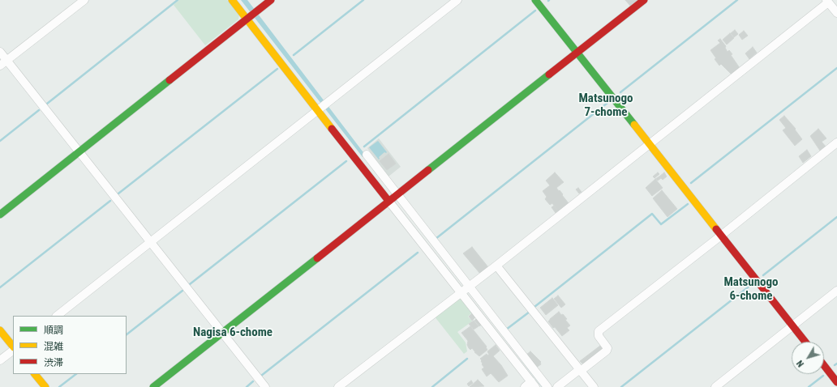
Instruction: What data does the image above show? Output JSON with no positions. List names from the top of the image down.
{
  "districts": ["Matsunogo 7-chome", "Matsunogo 6-chome", "Nagisa 6-chome"],
  "legend": ["順調", "混雑", "渋滞"],
  "north": "bottom left"
}
